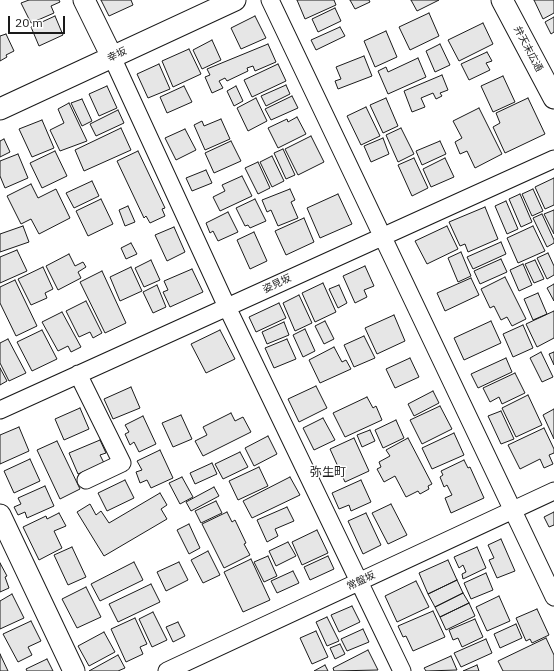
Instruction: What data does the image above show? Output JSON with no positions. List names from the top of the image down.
{
  "streets": {
    "street": [
      "弁天末広通",
      "幸坂",
      "姿見坂",
      "常盤坂"
    ]
  },
  "districts": ["弥生町"],
  "scale_bar": "20 m"
}
